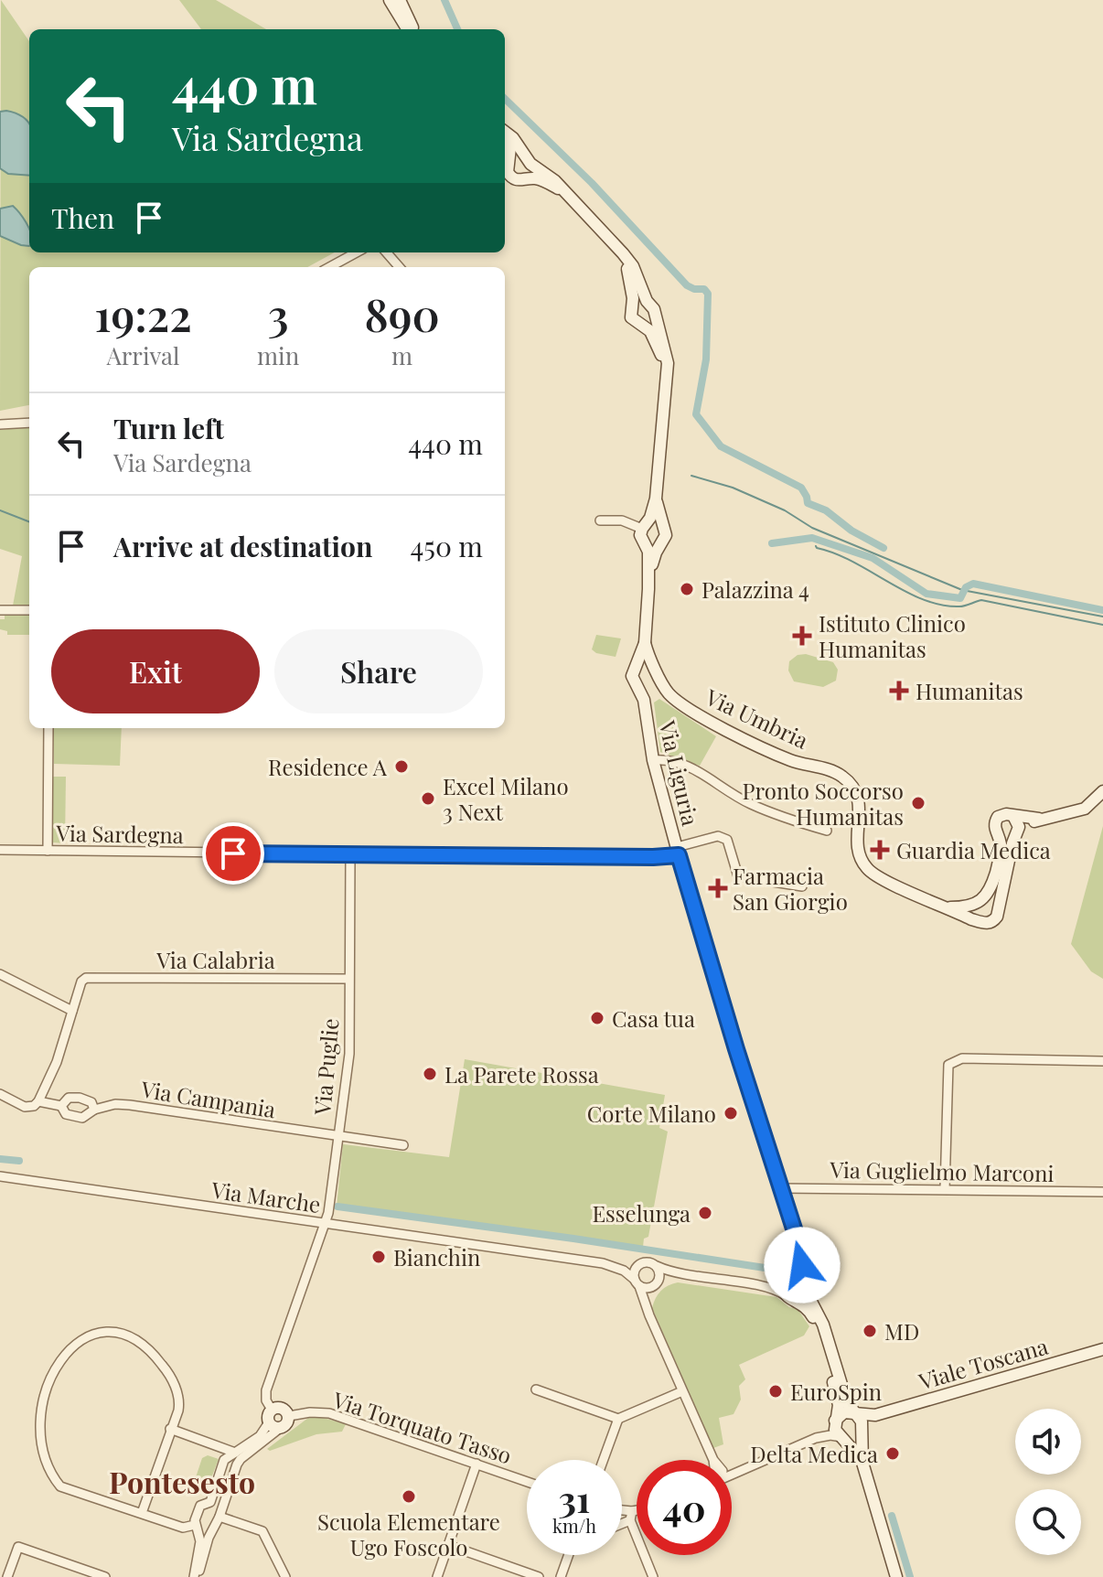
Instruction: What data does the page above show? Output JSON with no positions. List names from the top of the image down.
{
  "streets": {
    "street": [
      "Via Umbria",
      "Via Liguria",
      "Via Sardegna",
      "Via Calabria",
      "Via Puglie",
      "Via Campania",
      "Via Guglielmo Marconi",
      "Via Marche",
      "Viale Toscana",
      "Via Torquato Tasso"
    ]
  },
  "crossings": [
    ["Via Umbria", "Via Liguria"],
    ["Via Liguria", "Via Sardegna"],
    ["Via Liguria", "Via Guglielmo Marconi"],
    ["Via Sardegna", "Via Puglie"],
    ["Via Calabria", "Via Puglie"],
    ["Via Puglie", "Via Campania"],
    ["Via Puglie", "Via Marche"]
  ],
  "districts": ["Pontesesto"],
  "places": {
    "other": [
      "Palazzina 4",
      "Residence A",
      "Excel Milano 3 Next",
      "Pronto Soccorso Humanitas",
      "Casa tua",
      "La Parete Rossa",
      "Corte Milano",
      "Esselunga",
      "Bianchin",
      "MD",
      "EuroSpin",
      "Delta Medica",
      "Scuola Elementare Ugo Foscolo"
    ],
    "health": [
      "Istituto Clinico Humanitas",
      "Humanitas",
      "Guardia Medica",
      "Farmacia San Giorgio"
    ]
  },
  "page": {
    "turn": ["440 m", "Via Sardegna"],
    "then": "Then",
    "eta": [
      "19:22",
      "Arrival",
      "3",
      "min",
      "890",
      "m"
    ],
    "list": [
      {
        "name": "Turn left",
        "note": "Via Sardegna",
        "value": "440 m"
      },
      {
        "name": "Arrive at destination",
        "value": "450 m"
      }
    ],
    "buttons": ["Exit", "Share"],
    "speed": "31 km/h",
    "limit": "40"
  }
}
